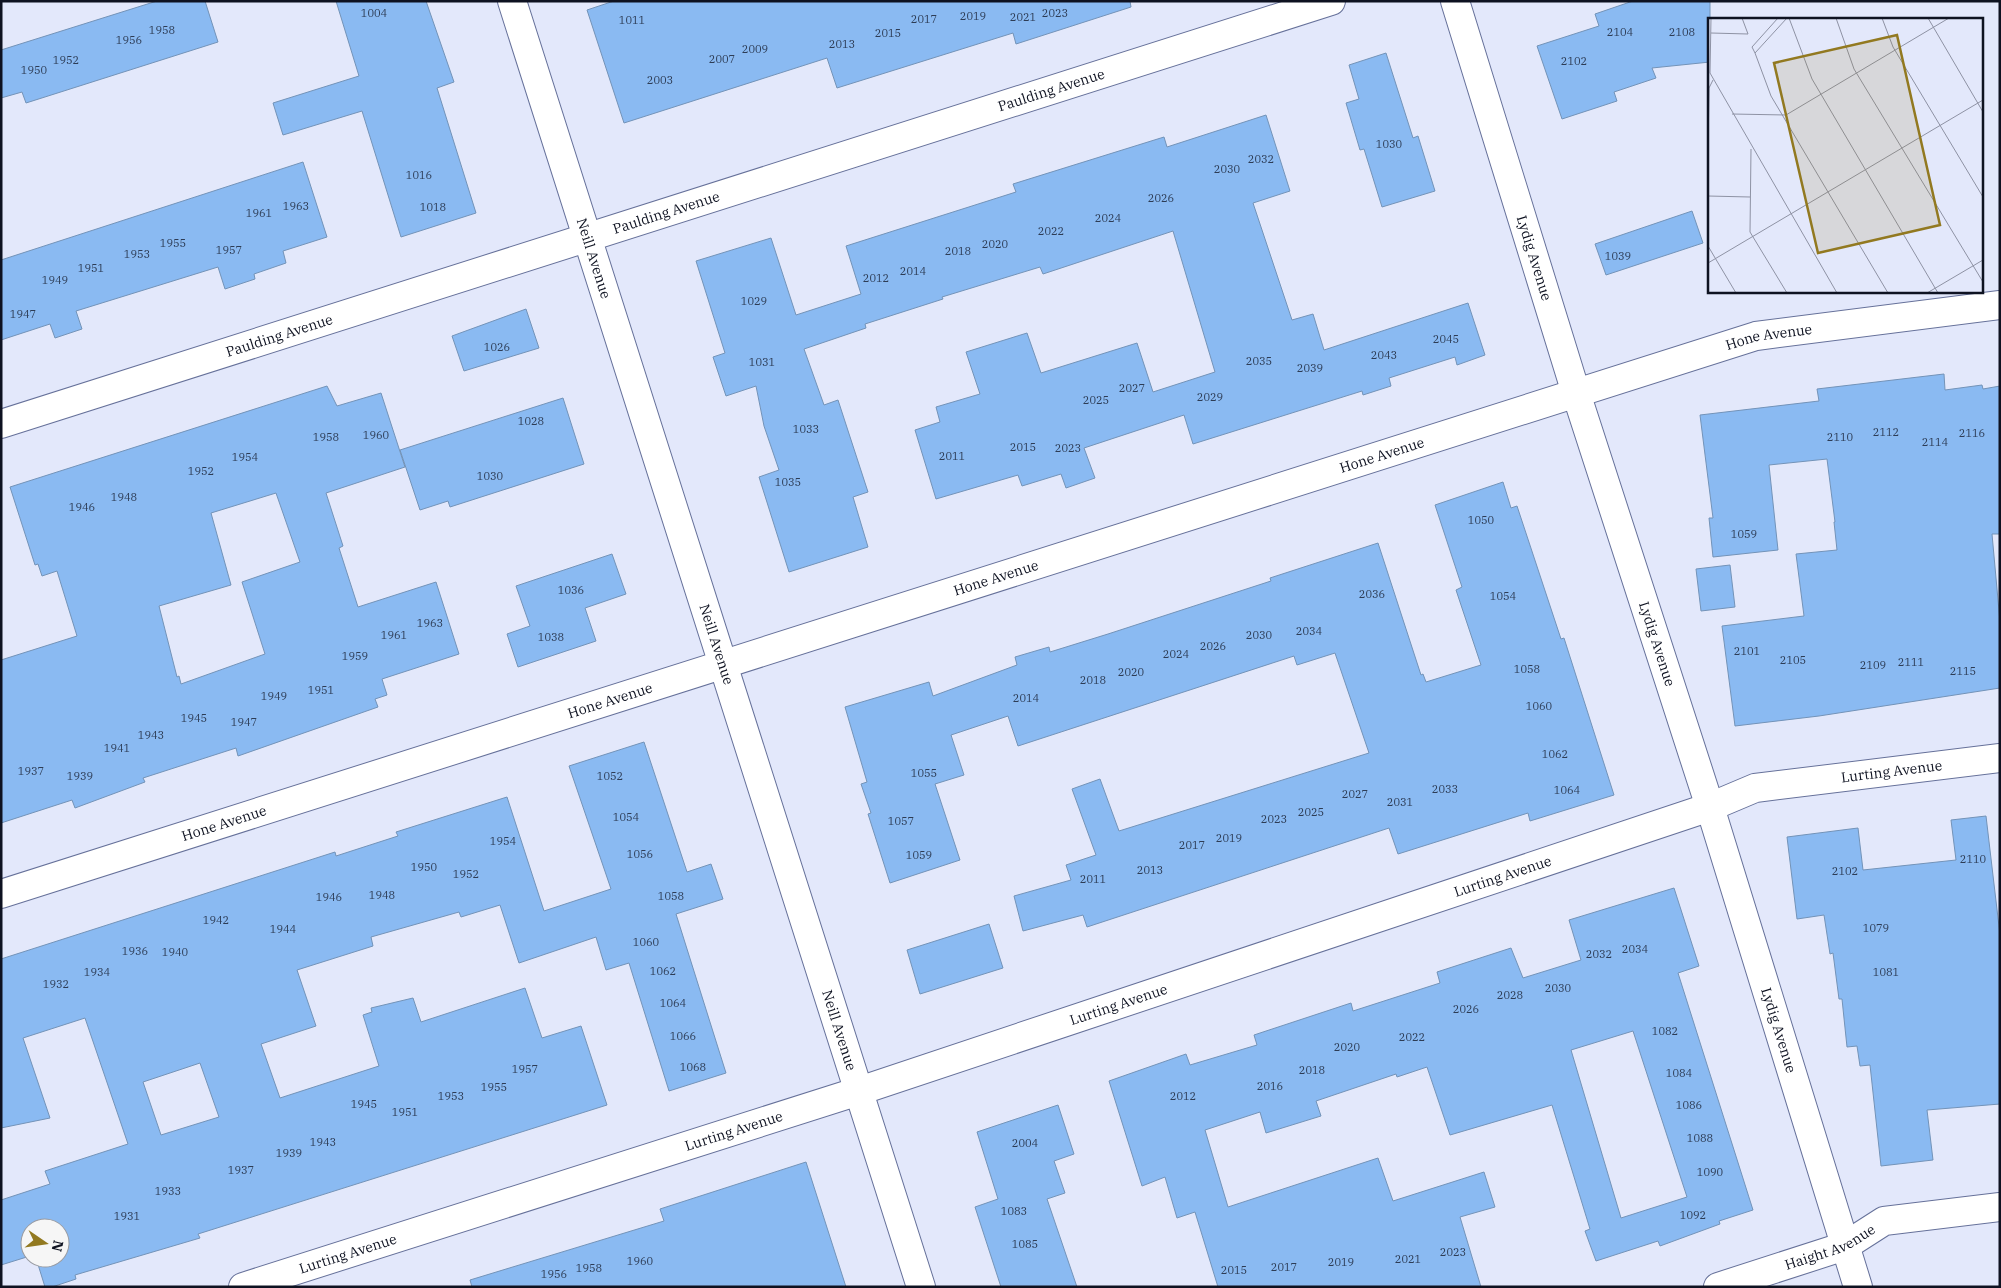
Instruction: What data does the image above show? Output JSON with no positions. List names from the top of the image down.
{
  "streets": {
    "street": [
      "Paulding Avenue",
      "Neill Avenue",
      "Lydig Avenue",
      "Hone Avenue",
      "Lurting Avenue",
      "Haight Avenue"
    ]
  },
  "crossings": [
    ["Paulding Avenue", "Neill Avenue"],
    ["Neill Avenue", "Hone Avenue"],
    ["Neill Avenue", "Lurting Avenue"],
    ["Lydig Avenue", "Hone Avenue"],
    ["Lydig Avenue", "Lurting Avenue"],
    ["Lydig Avenue", "Haight Avenue"]
  ],
  "house_numbers": [
    "1004",
    "2023",
    "2019",
    "2021",
    "2017",
    "1011",
    "1958",
    "2104",
    "2108",
    "2015",
    "1956",
    "2013",
    "2009",
    "2007",
    "1952",
    "2102",
    "1950",
    "2003",
    "1030",
    "2032",
    "2030",
    "1016",
    "2026",
    "1963",
    "1018",
    "1961",
    "2024",
    "2022",
    "1955",
    "2020",
    "1957",
    "2018",
    "1953",
    "1039",
    "1951",
    "2014",
    "2012",
    "1949",
    "1029",
    "1947",
    "2045",
    "1026",
    "2043",
    "2035",
    "1031",
    "2039",
    "2027",
    "2029",
    "2025",
    "1028",
    "1033",
    "2112",
    "2116",
    "1960",
    "1958",
    "2110",
    "2114",
    "2015",
    "2023",
    "2011",
    "1954",
    "1952",
    "1030",
    "1035",
    "1948",
    "1946",
    "1050",
    "1059",
    "1036",
    "2036",
    "1054",
    "1963",
    "2034",
    "1961",
    "2030",
    "1038",
    "2026",
    "2101",
    "2024",
    "1959",
    "2105",
    "2111",
    "2109",
    "1058",
    "2115",
    "2020",
    "2018",
    "1951",
    "1949",
    "2014",
    "1060",
    "1945",
    "1947",
    "1943",
    "1941",
    "1062",
    "1937",
    "1055",
    "1939",
    "1052",
    "2033",
    "1064",
    "2027",
    "2031",
    "2025",
    "1054",
    "2023",
    "1057",
    "2019",
    "1954",
    "2017",
    "1056",
    "1059",
    "2110",
    "1950",
    "2013",
    "2102",
    "1952",
    "2011",
    "1948",
    "1058",
    "1946",
    "1942",
    "1079",
    "1944",
    "1060",
    "2034",
    "1936",
    "1940",
    "2032",
    "1062",
    "1934",
    "1081",
    "1932",
    "2030",
    "2028",
    "1064",
    "2026",
    "1082",
    "1066",
    "2022",
    "2020",
    "1068",
    "1957",
    "2018",
    "1084",
    "2016",
    "1955",
    "1953",
    "2012",
    "1945",
    "1086",
    "1951",
    "1088",
    "1943",
    "2004",
    "1939",
    "1937",
    "1090",
    "1933",
    "1083",
    "1092",
    "1931",
    "1085",
    "2023",
    "2021",
    "1960",
    "2019",
    "2017",
    "1958",
    "2015",
    "1956"
  ],
  "north": "right"
}
